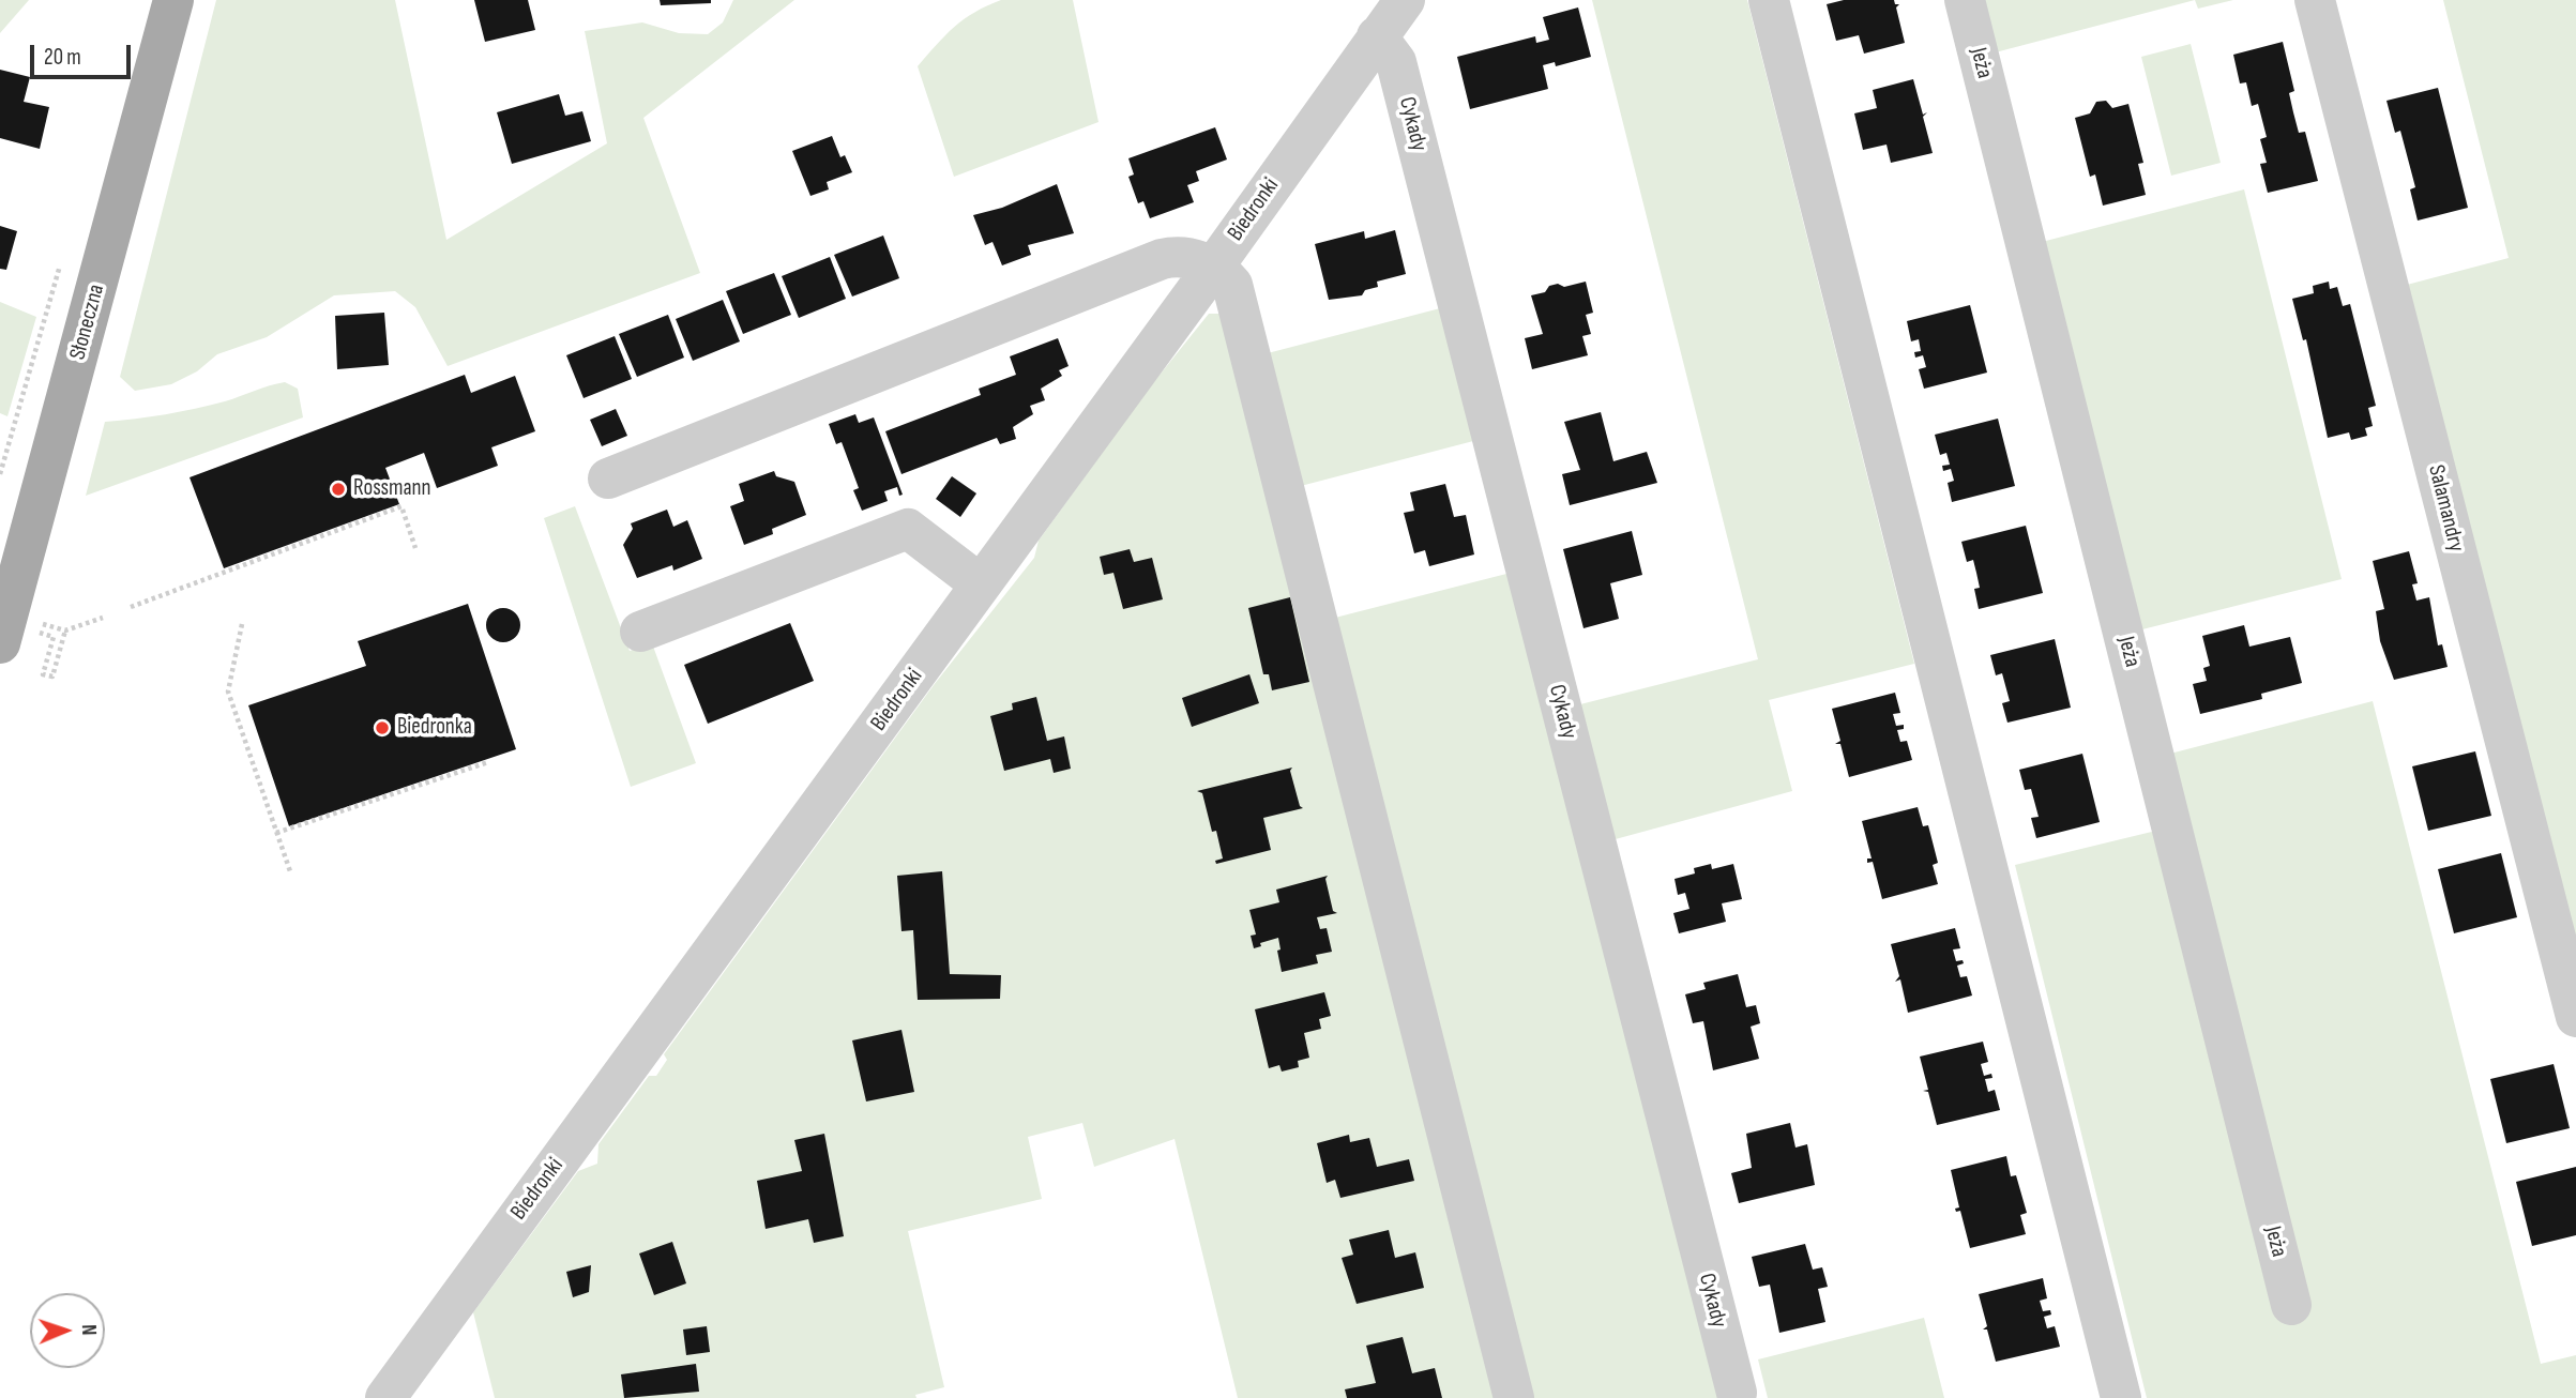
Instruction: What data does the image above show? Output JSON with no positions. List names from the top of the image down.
{
  "streets": {
    "main road": ["Słoneczna"],
    "street": [
      "Jeża",
      "Cykady",
      "Biedronki",
      "Salamandry"
    ]
  },
  "crossings": [
    ["Cykady", "Biedronki"]
  ],
  "places": ["Rossmann", "Biedronka"],
  "scale_bar": "20 m",
  "north": "right"
}
